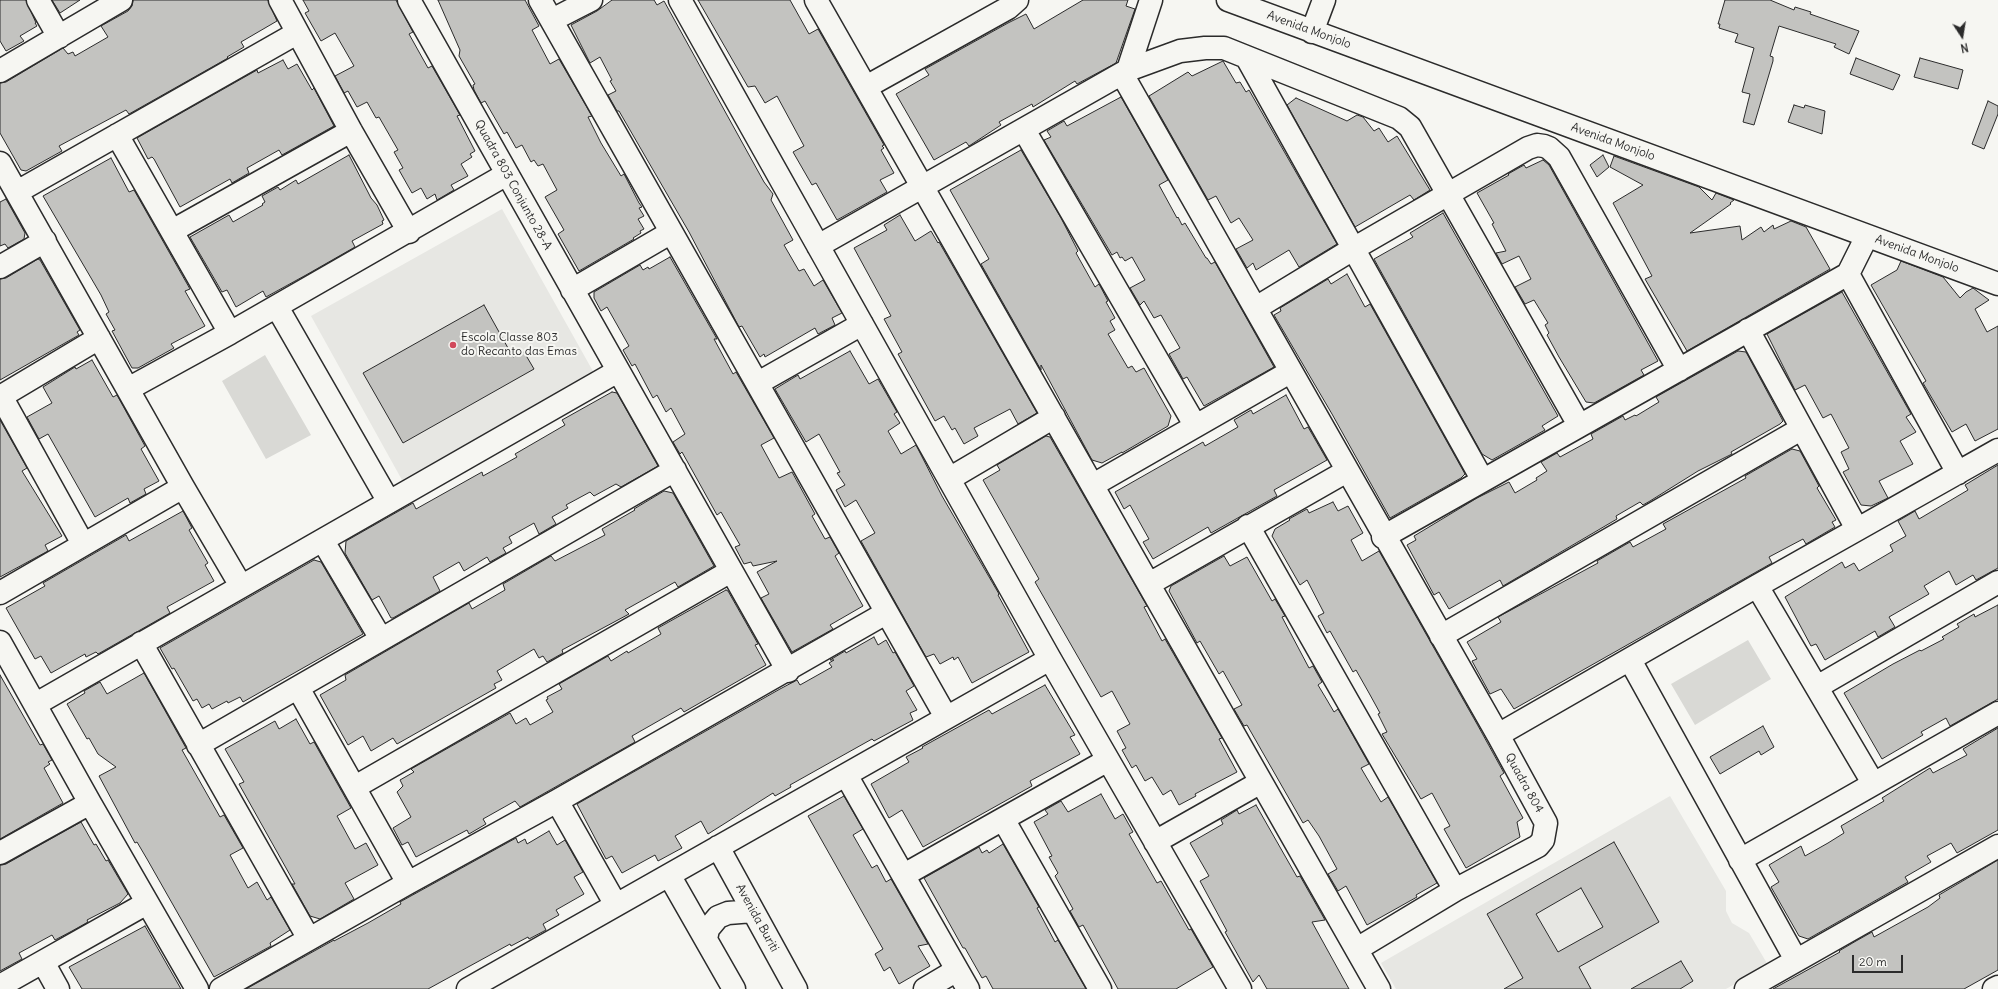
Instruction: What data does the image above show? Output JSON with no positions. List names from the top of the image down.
{
  "streets": {
    "street": [
      "Avenida Monjolo",
      "Quadra 803 Conjunto 28-A",
      "Quadra 804",
      "Avenida Buriti"
    ]
  },
  "places": ["Escola Classe 803 do Recanto das Emas"],
  "scale_bar": "20 m",
  "north": "bottom"
}
